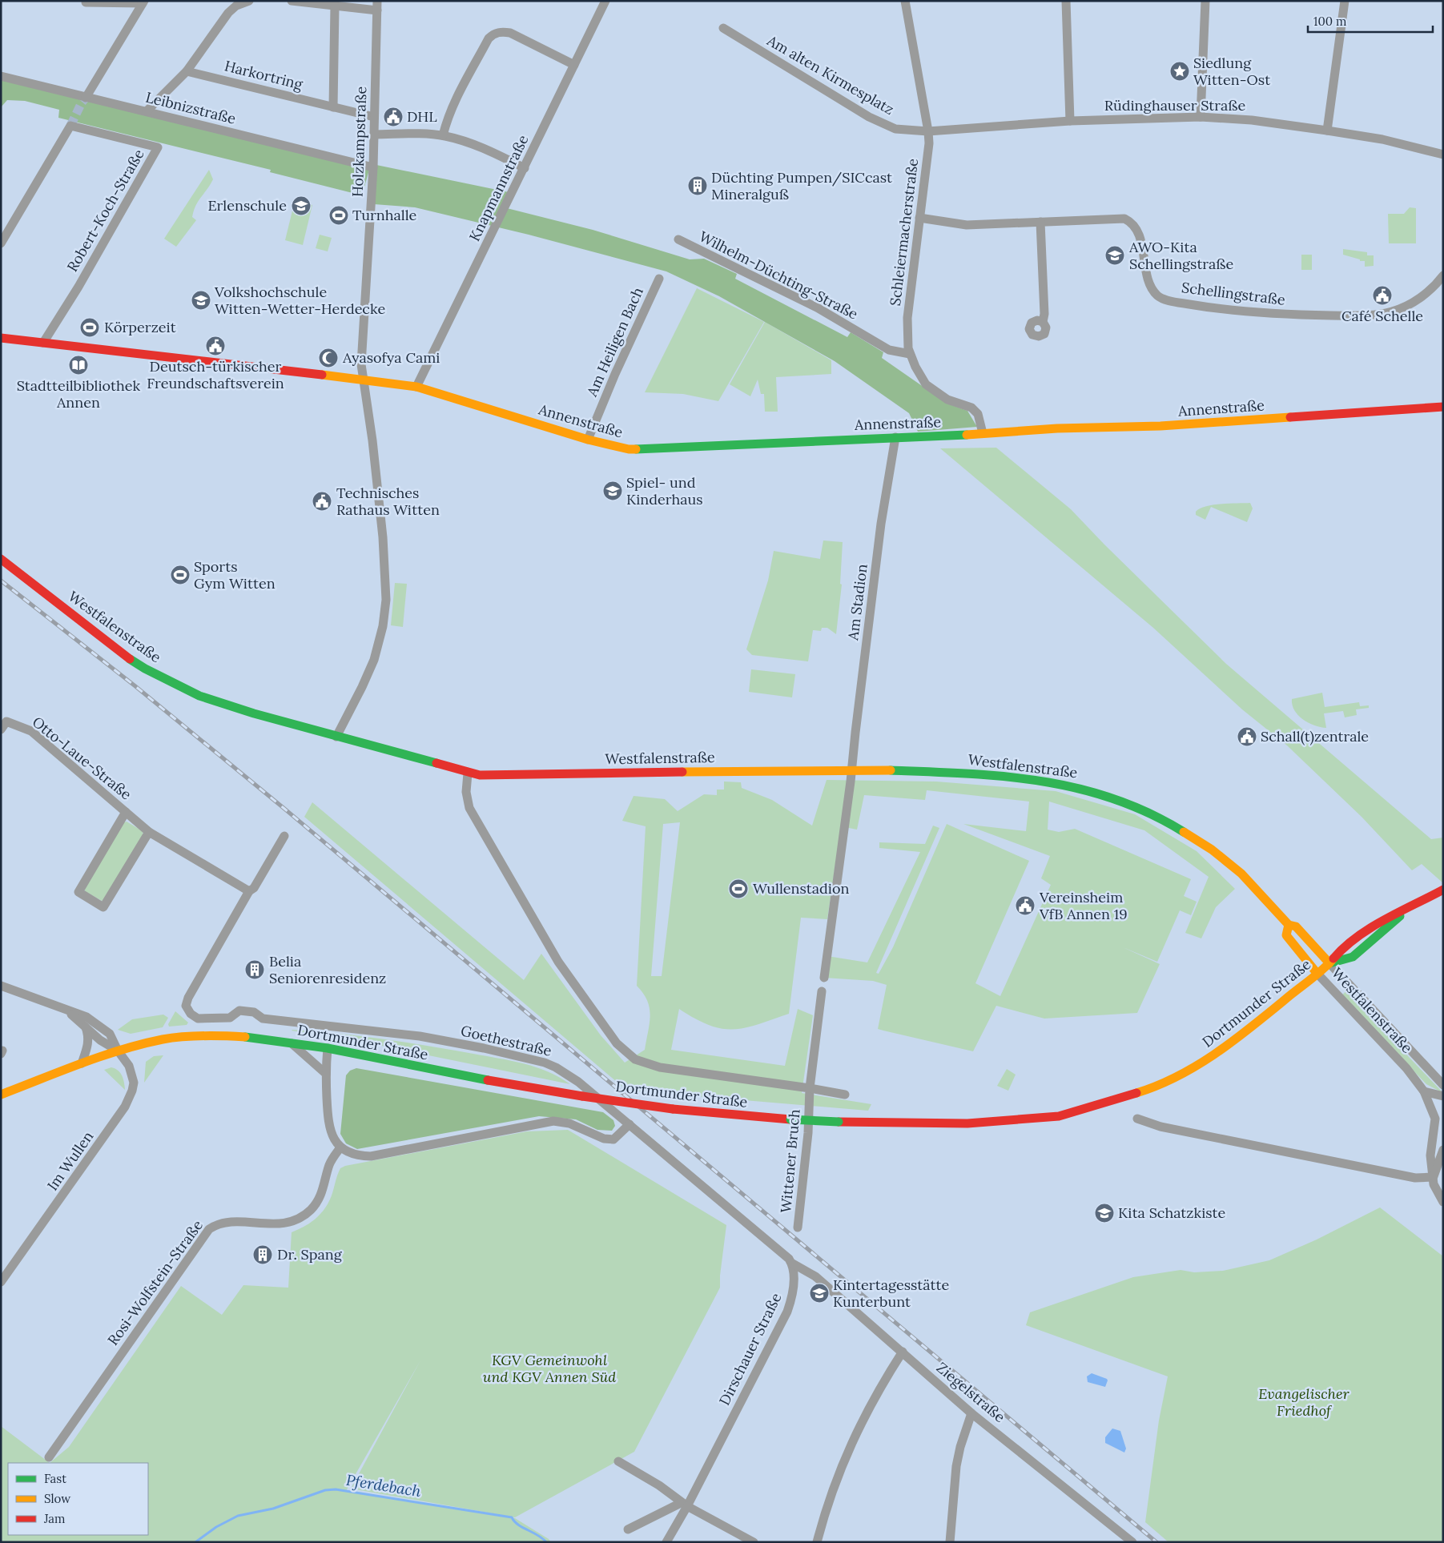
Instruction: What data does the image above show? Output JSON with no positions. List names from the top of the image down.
{
  "streets": {
    "street": [
      "Harkortring",
      "Am alten Kirmesplatz",
      "Rüdinghauser Straße",
      "Leibnizstraße",
      "Holzkampstraße",
      "Knapmannstraße",
      "Robert-Koch-Straße",
      "Schleiermacherstraße",
      "Wilhelm-Düchting-Straße",
      "Schellingstraße",
      "Am Heiligen Bach",
      "Annenstraße",
      "Am Stadion",
      "Westfalenstraße",
      "Otto-Laue-Straße",
      "Dortmunder Straße",
      "Goethestraße",
      "Im Wullen",
      "Wittener Bruch",
      "Rosi-Wolfstein-Straße",
      "Dirschauer Straße",
      "Ziegelstraße"
    ]
  },
  "crossings": [
    ["Harkortring", "Holzkampstraße"],
    ["Am alten Kirmesplatz", "Rüdinghauser Straße"],
    ["Am alten Kirmesplatz", "Schleiermacherstraße"],
    ["Rüdinghauser Straße", "Schleiermacherstraße"],
    ["Leibnizstraße", "Holzkampstraße"],
    ["Holzkampstraße", "Annenstraße"],
    ["Holzkampstraße", "Westfalenstraße"],
    ["Knapmannstraße", "Annenstraße"],
    ["Robert-Koch-Straße", "Annenstraße"],
    ["Schleiermacherstraße", "Wilhelm-Düchting-Straße"],
    ["Schleiermacherstraße", "Schellingstraße"],
    ["Schleiermacherstraße", "Annenstraße"],
    ["Am Heiligen Bach", "Annenstraße"],
    ["Annenstraße", "Am Stadion"],
    ["Am Stadion", "Westfalenstraße"],
    ["Westfalenstraße", "Dortmunder Straße"],
    ["Otto-Laue-Straße", "Goethestraße"],
    ["Dortmunder Straße", "Im Wullen"],
    ["Dirschauer Straße", "Ziegelstraße"]
  ],
  "water": ["Pferdebach"],
  "parks": ["KGV Gemeinwohl und KGV Annen Süd", "Evangelischer Friedhof"],
  "places": {
    "place": ["Siedlung Witten-Ost"],
    "public building": [
      "DHL",
      "Café Schelle",
      "Deutsch-türkischer Freundschaftsverein",
      "Technisches Rathaus Witten",
      "Schall(t)zentrale",
      "Vereinsheim VfB Annen 19"
    ],
    "building": ["Düchting Pumpen/SICcast Mineralguß", "Belia Seniorenresidenz", "Dr. Spang"],
    "school or university": [
      "Erlenschule",
      "AWO-Kita Schellingstraße",
      "Volkshochschule Witten-Wetter-Herdecke",
      "Spiel- und Kinderhaus",
      "Kita Schatzkiste",
      "Kintertagesstätte Kunterbunt"
    ],
    "sports": [
      "Turnhalle",
      "Körperzeit",
      "Sports Gym Witten",
      "Wullenstadion"
    ],
    "mosque": ["Ayasofya Cami"],
    "library": ["Stadtteilbibliothek Annen"]
  },
  "legend": ["Fast", "Slow", "Jam"],
  "scale_bar": "100 m"
}
